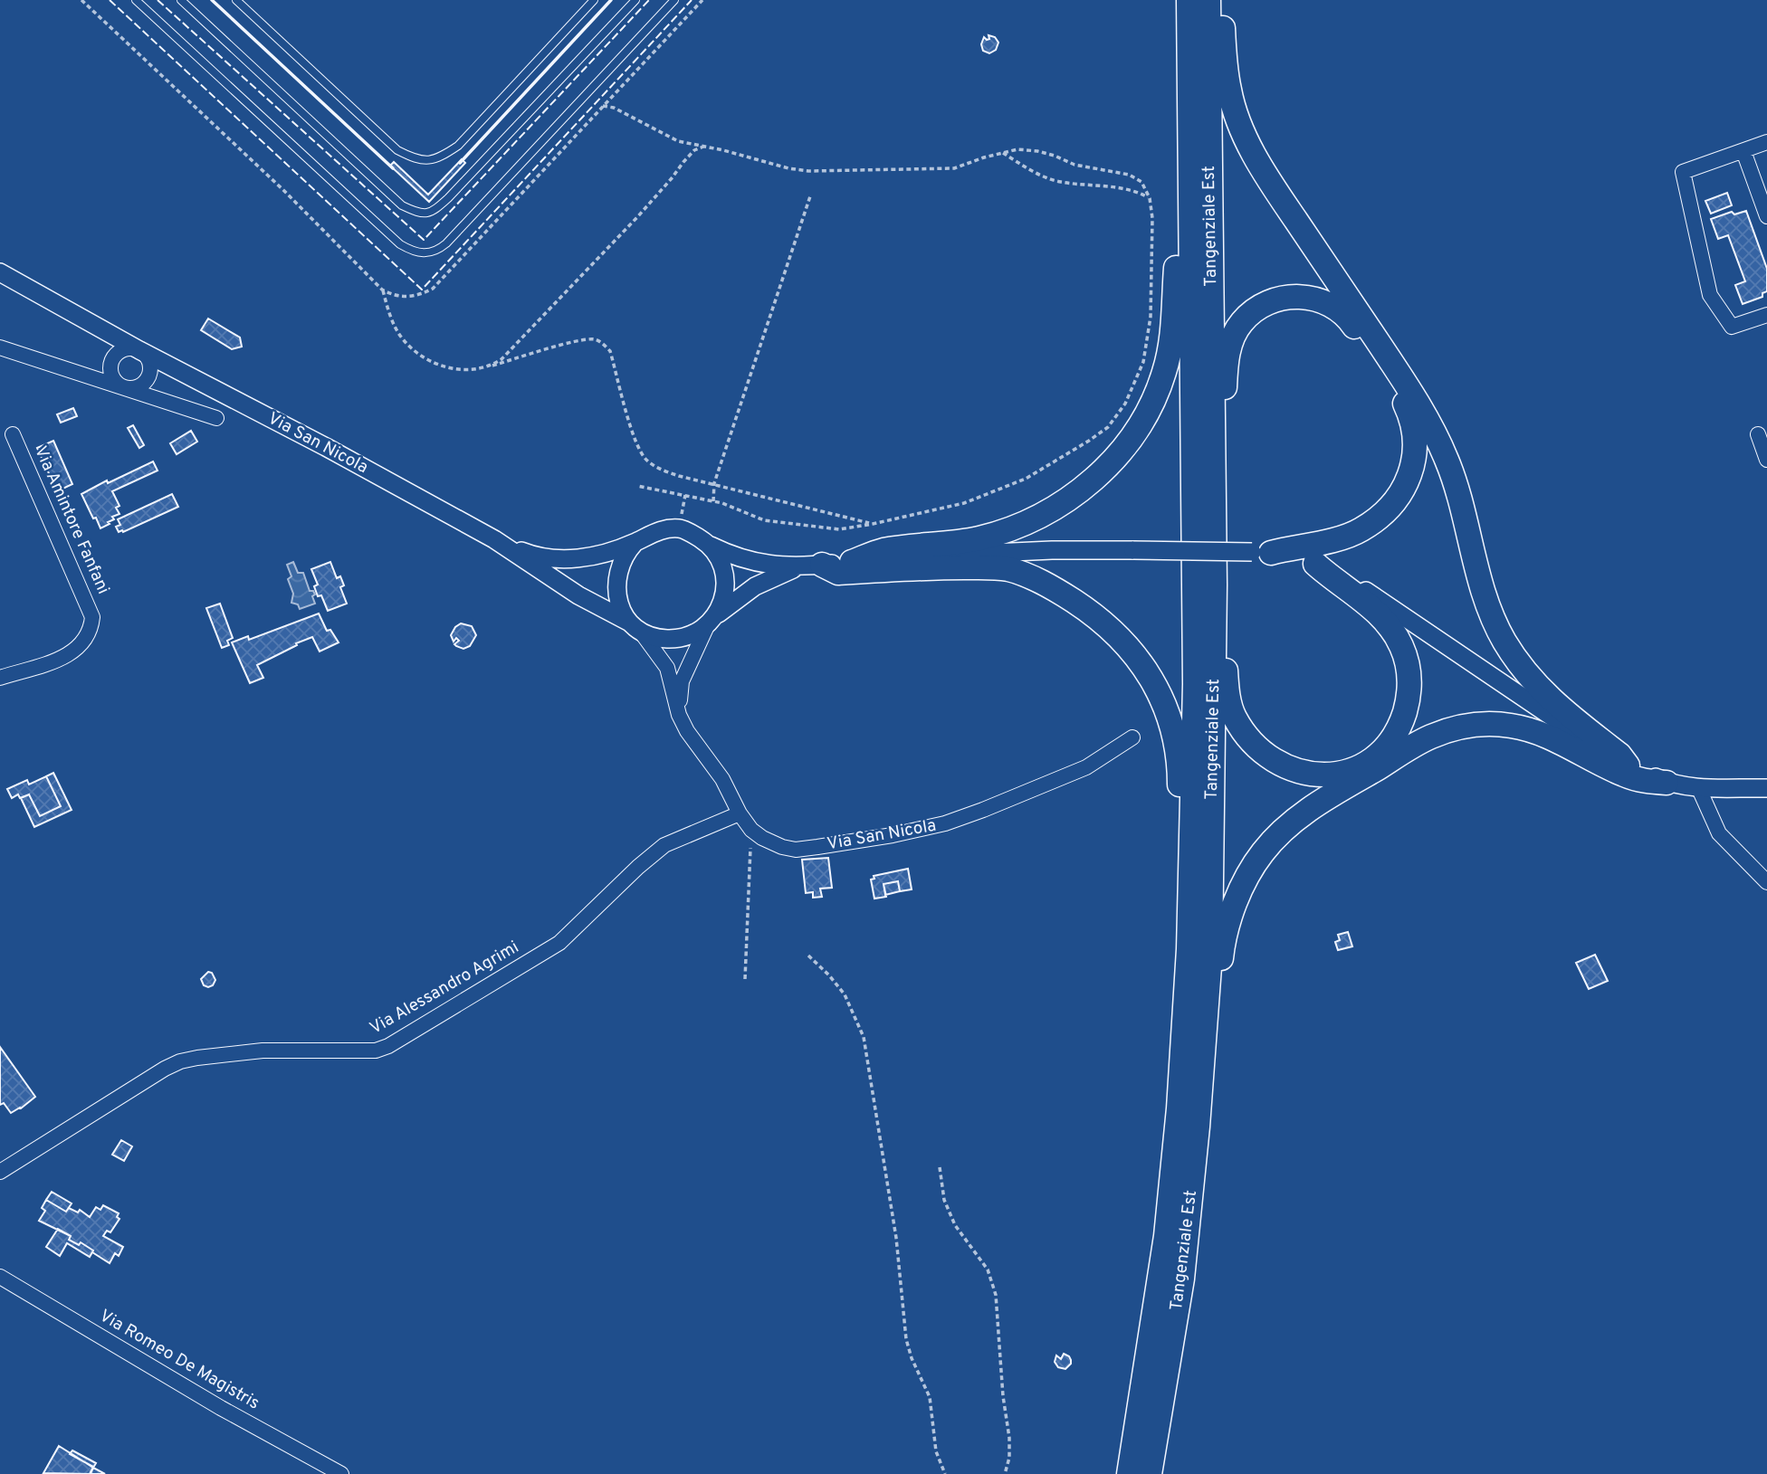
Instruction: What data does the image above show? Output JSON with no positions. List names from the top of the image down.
{
  "streets": {
    "highway": ["Tangenziale Est"],
    "street": [
      "Via San Nicola",
      "Via Amintore Fanfani",
      "Via Alessandro Agrimi",
      "Via Romeo De Magistris"
    ]
  },
  "crossings": [
    ["Via San Nicola", "Via Alessandro Agrimi"]
  ]
}
